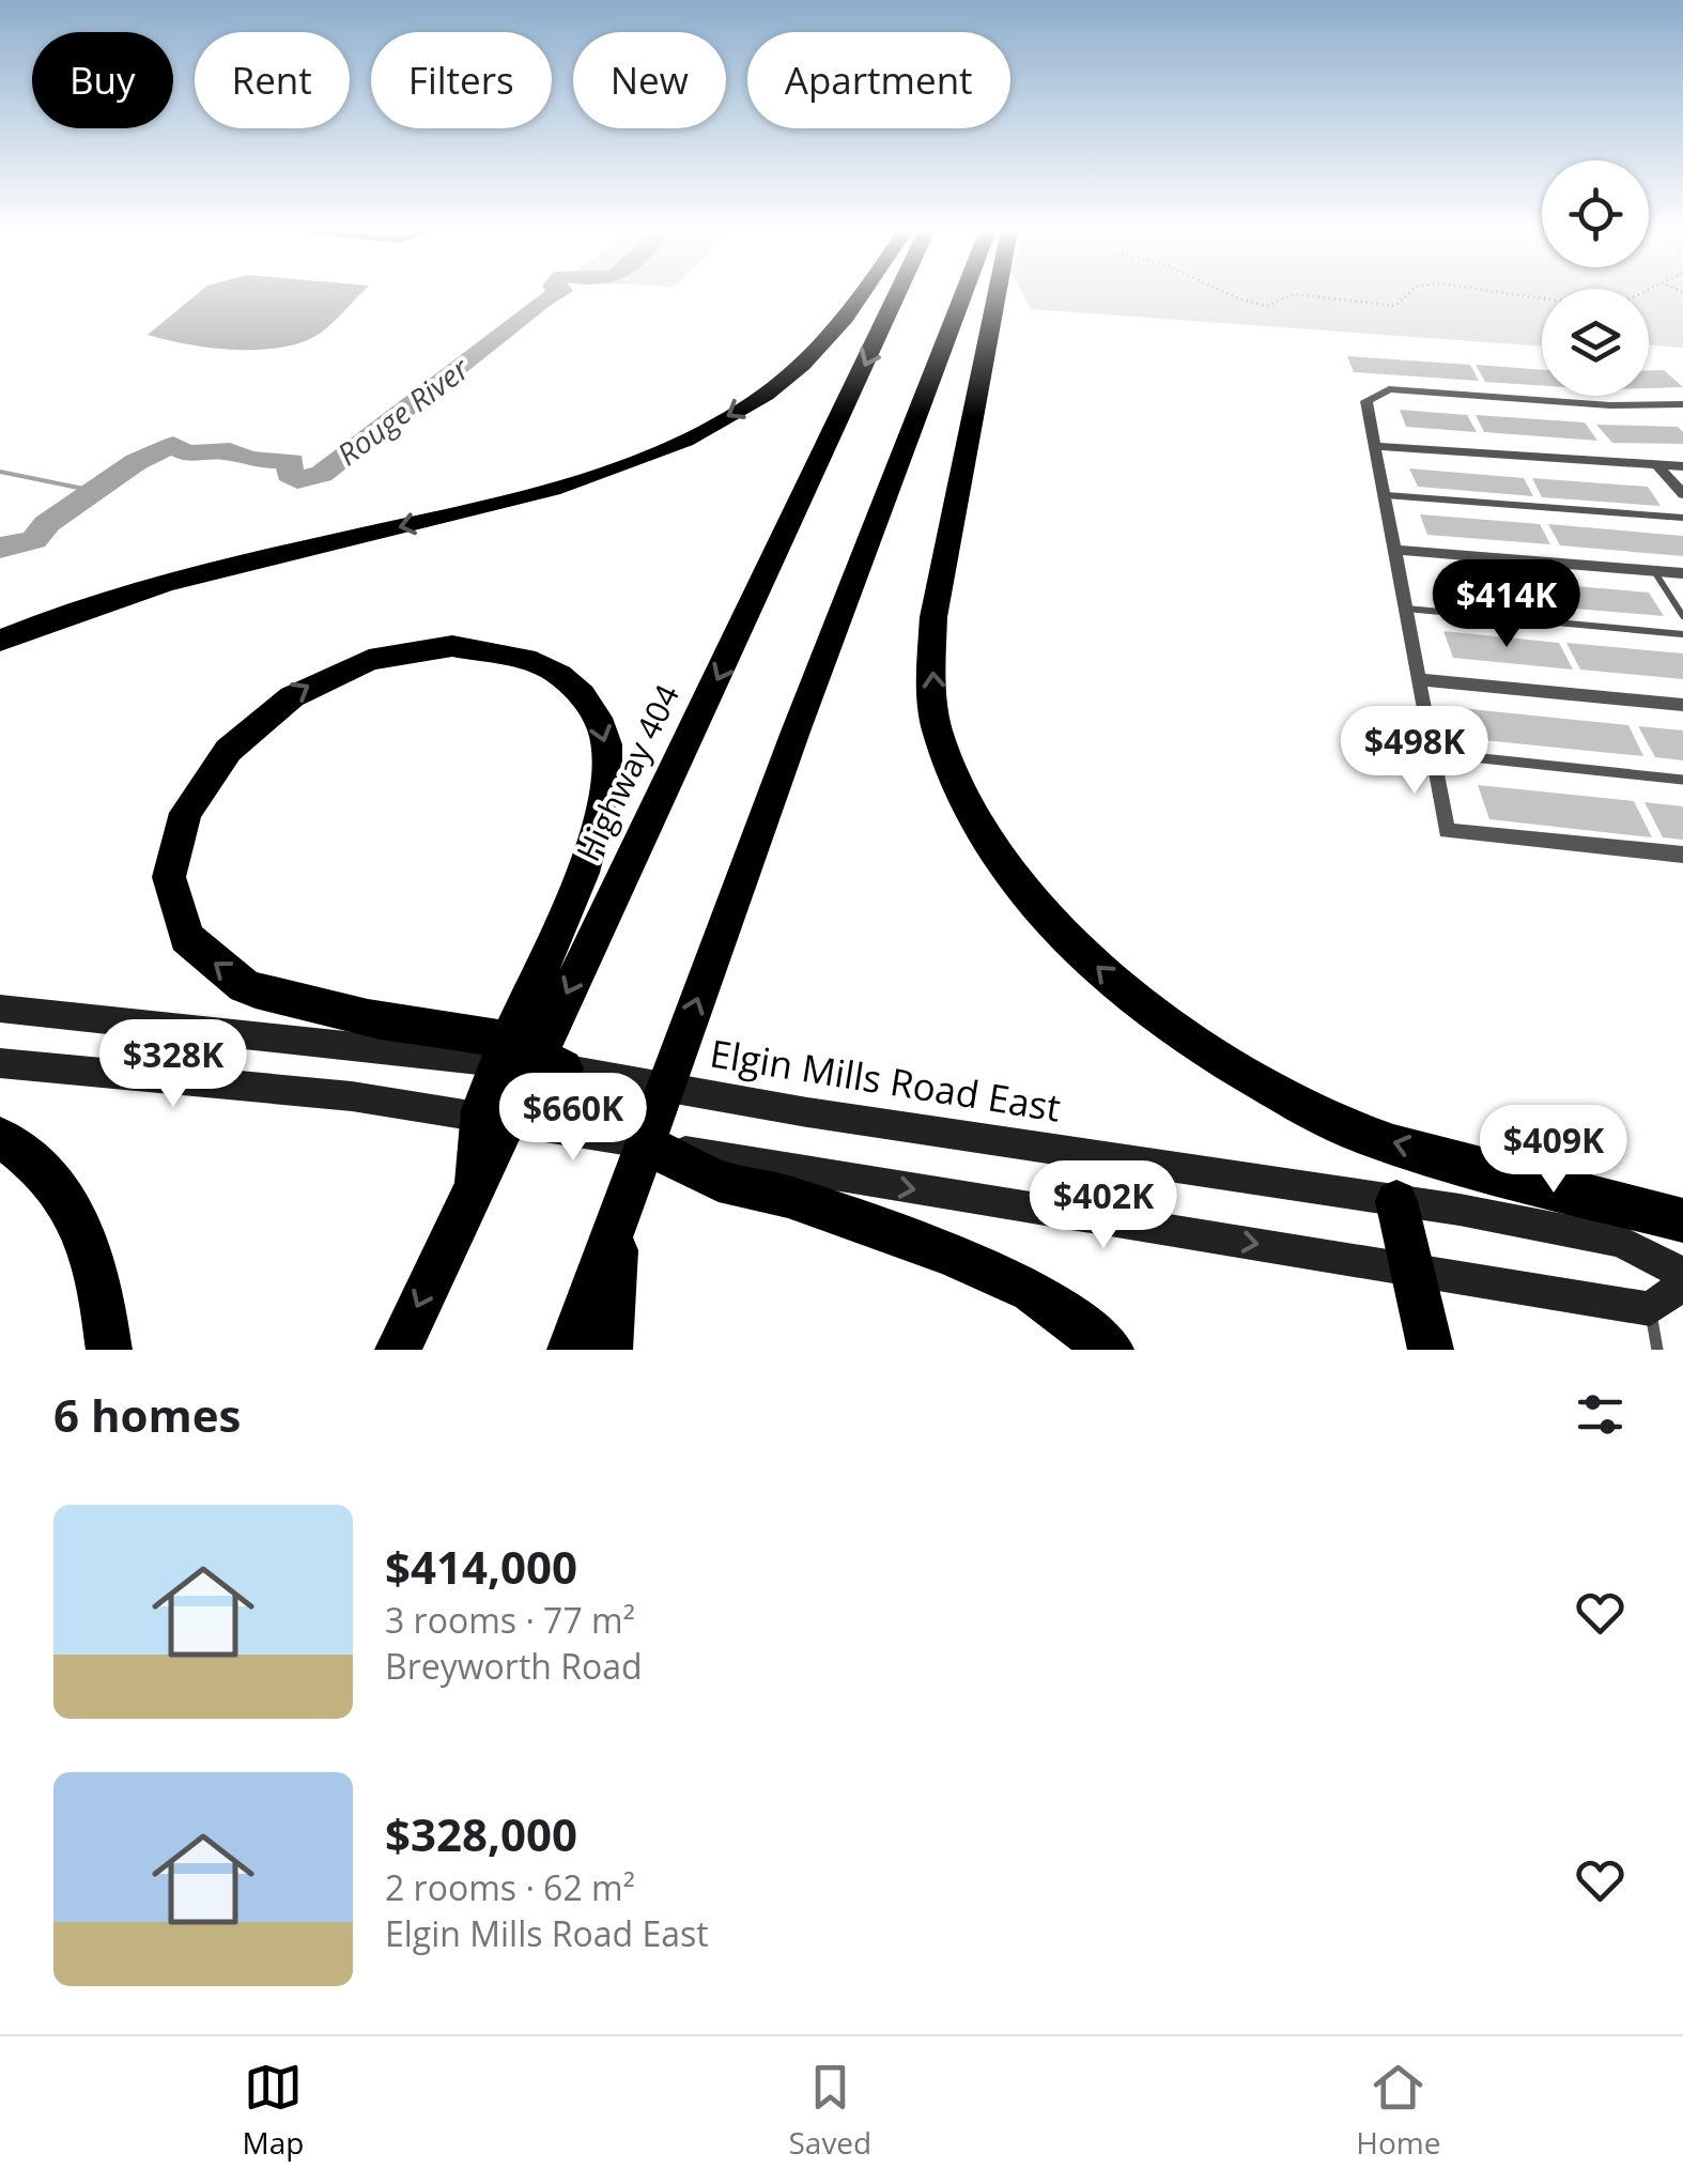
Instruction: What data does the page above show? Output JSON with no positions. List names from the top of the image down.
{
  "streets": {
    "highway": ["Highway 404"],
    "main road": ["Elgin Mills Road East"]
  },
  "water": ["Rouge River"],
  "page": {
    "chip": [
      "Buy",
      "Rent",
      "Filters",
      "New",
      "Apartment"
    ],
    "price": [
      "$414K",
      "$498K",
      "$328K",
      "$660K",
      "$409K",
      "$402K"
    ],
    "heading": "6 homes",
    "list": [
      {
        "name": "$414,000",
        "note": "3 rooms · 77 m² · Breyworth Road"
      },
      {
        "name": "$328,000",
        "note": "2 rooms · 62 m² · Elgin Mills Road East"
      }
    ],
    "tabs": ["Map", "Saved", "Home"]
  }
}
